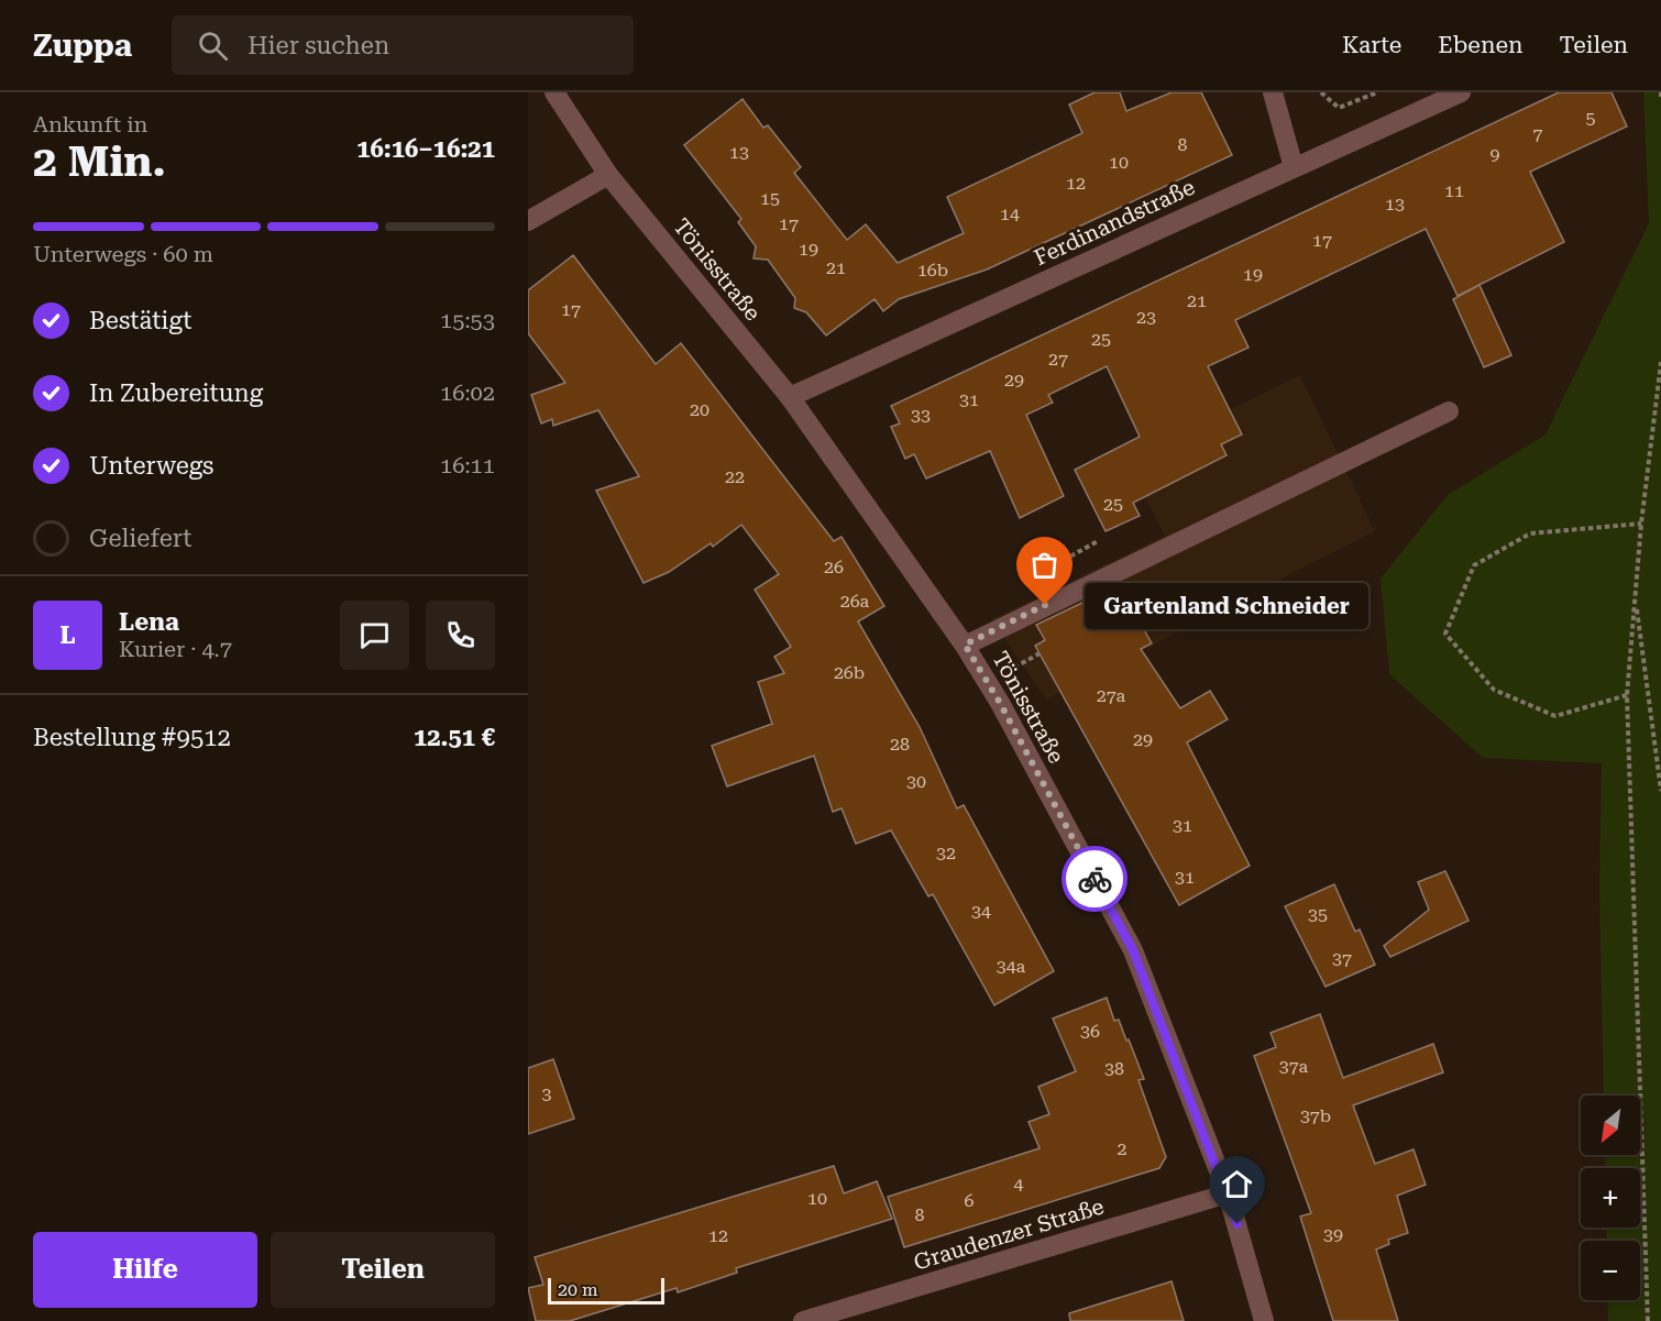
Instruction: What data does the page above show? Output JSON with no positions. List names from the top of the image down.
{
  "streets": {
    "street": ["Ferdinandstraße", "Tönisstraße", "Graudenzer Straße"]
  },
  "crossings": [
    ["Ferdinandstraße", "Tönisstraße"],
    ["Tönisstraße", "Graudenzer Straße"]
  ],
  "places": ["Gartenland Schneider"],
  "house_numbers": [
    "5",
    "7",
    "8",
    "13",
    "9",
    "10",
    "12",
    "11",
    "15",
    "13",
    "14",
    "17",
    "17",
    "19",
    "21",
    "16b",
    "19",
    "21",
    "17",
    "23",
    "25",
    "27",
    "29",
    "31",
    "20",
    "33",
    "22",
    "25",
    "26",
    "26a",
    "26b",
    "27a",
    "29",
    "28",
    "30",
    "31",
    "32",
    "31",
    "34",
    "35",
    "37",
    "34a",
    "36",
    "37a",
    "38",
    "3",
    "37b",
    "2",
    "4",
    "10",
    "6",
    "8",
    "39",
    "12"
  ],
  "scale_bar": "20 m",
  "north": "bottom left",
  "page": {
    "header": "Zuppa",
    "search": "Hier suchen",
    "nav": ["Karte", "Ebenen", "Teilen"],
    "heading": ["2 Min.", "Ankunft in", "16:16–16:21"],
    "panel": [
      "Lena",
      "Kurier · 4.7",
      "Bestellung #9512",
      "12.51 €"
    ],
    "bar": "Unterwegs · 60 m",
    "list": [
      ["Bestätigt", "15:53"],
      ["In Zubereitung", "16:02"],
      ["Unterwegs", "16:11"],
      "Geliefert"
    ],
    "bubble": "Gartenland Schneider",
    "round": "L",
    "map_buttons": ["+", "−"],
    "buttons": ["Hilfe", "Teilen"],
    "scale": "20 m"
  }
}
